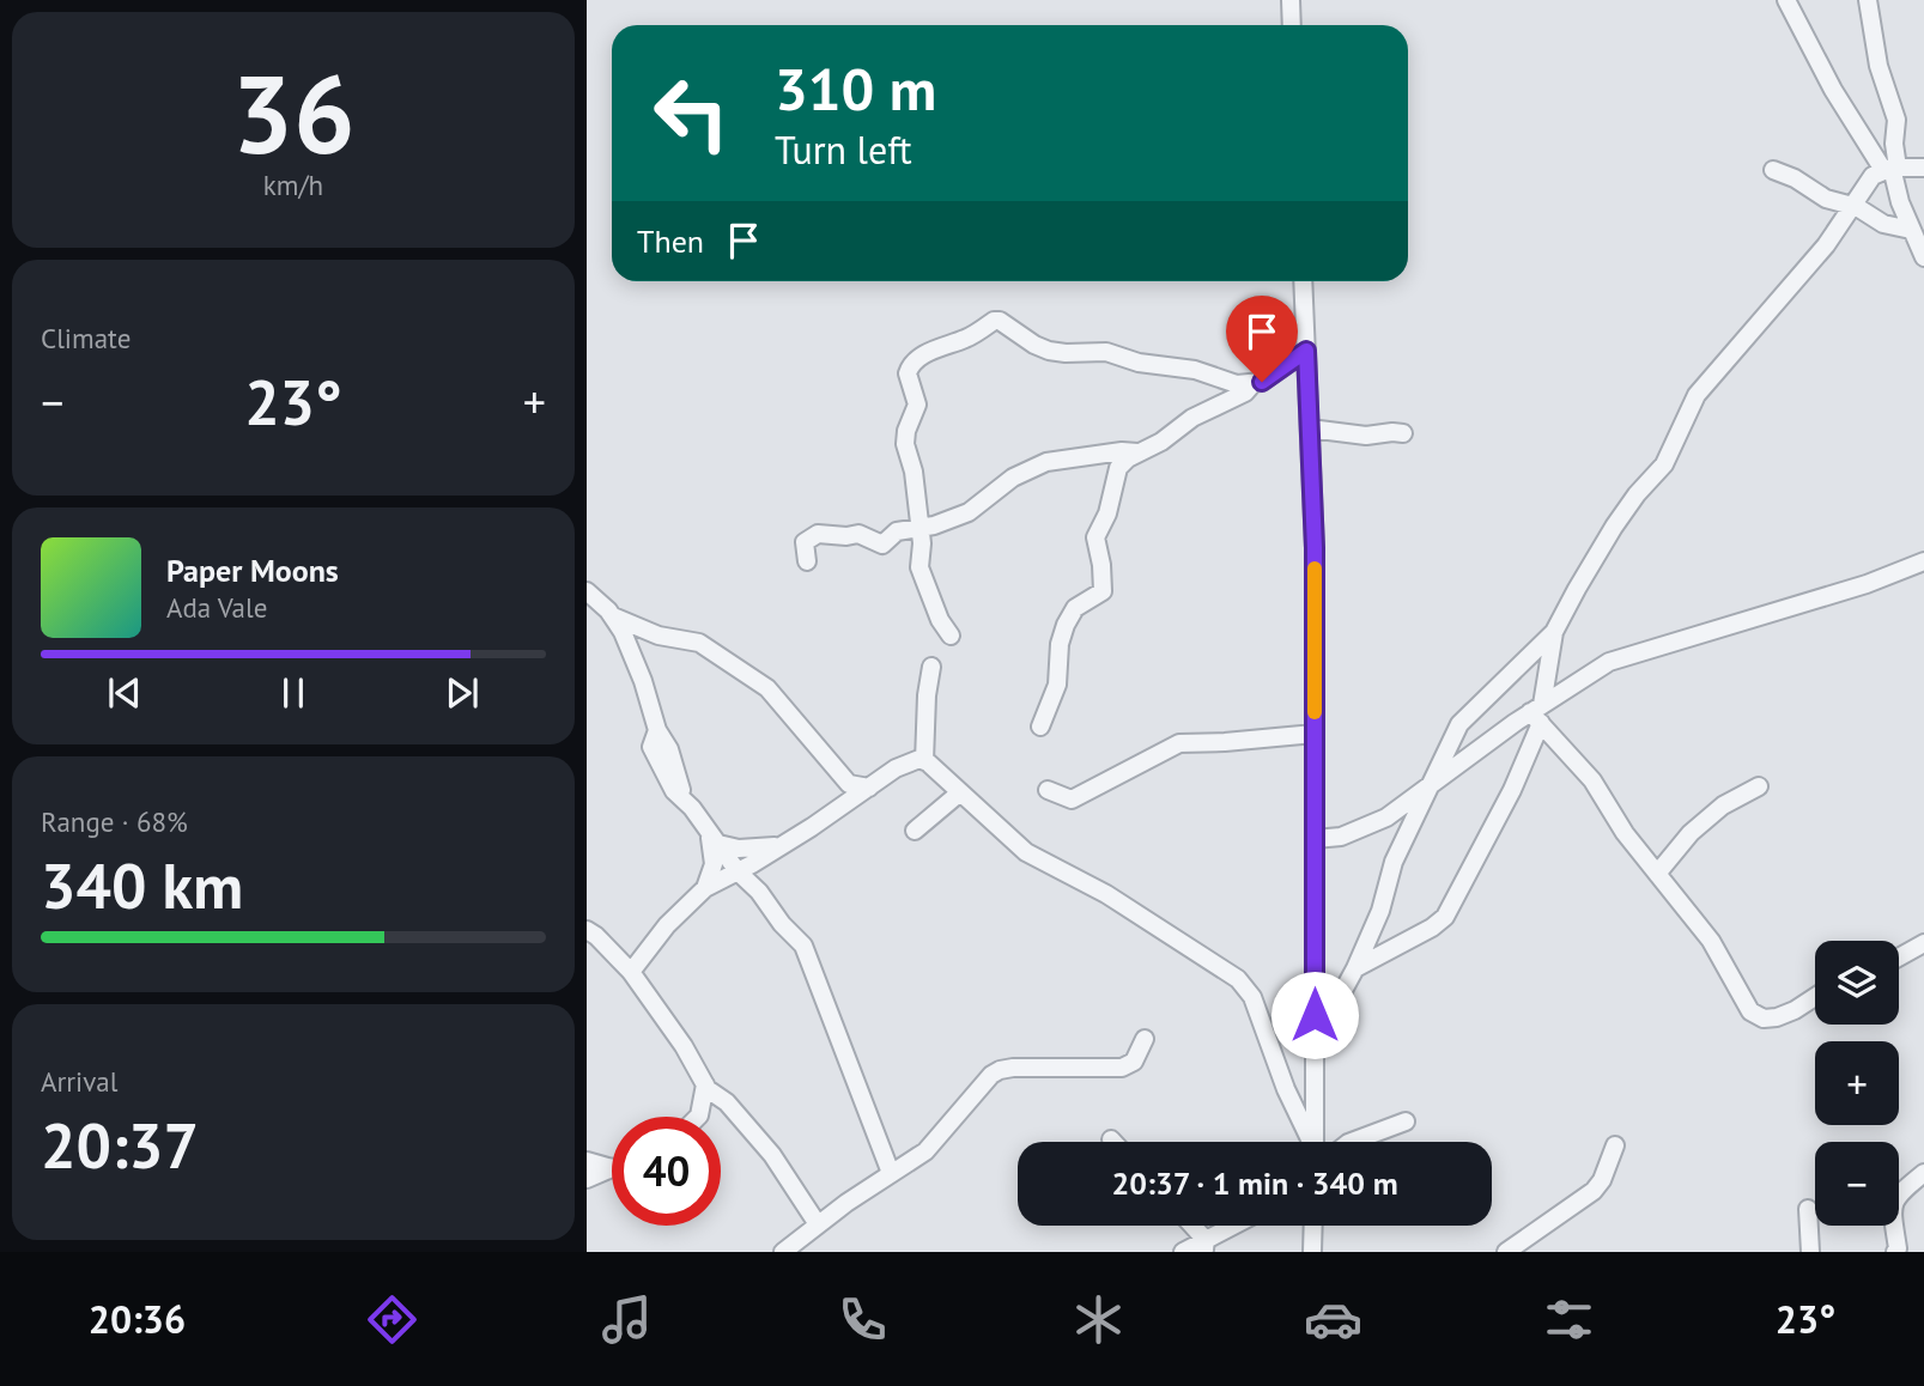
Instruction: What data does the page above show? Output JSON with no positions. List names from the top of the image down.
{
  "page": {
    "tile": [
      ["36", "km/h"],
      "Climate",
      ["Range · 68%", "340 km"],
      ["Arrival", "20:37"]
    ],
    "turn": ["310 m", "Turn left"],
    "then": "Then",
    "heat": ["−", "23°", "+"],
    "song": ["Paper Moons", "Ada Vale"],
    "map_buttons": ["+", "−"],
    "limit": "40",
    "trip": "20:37 · 1 min · 340 m",
    "tabs": ["20:36", "23°"]
  }
}
